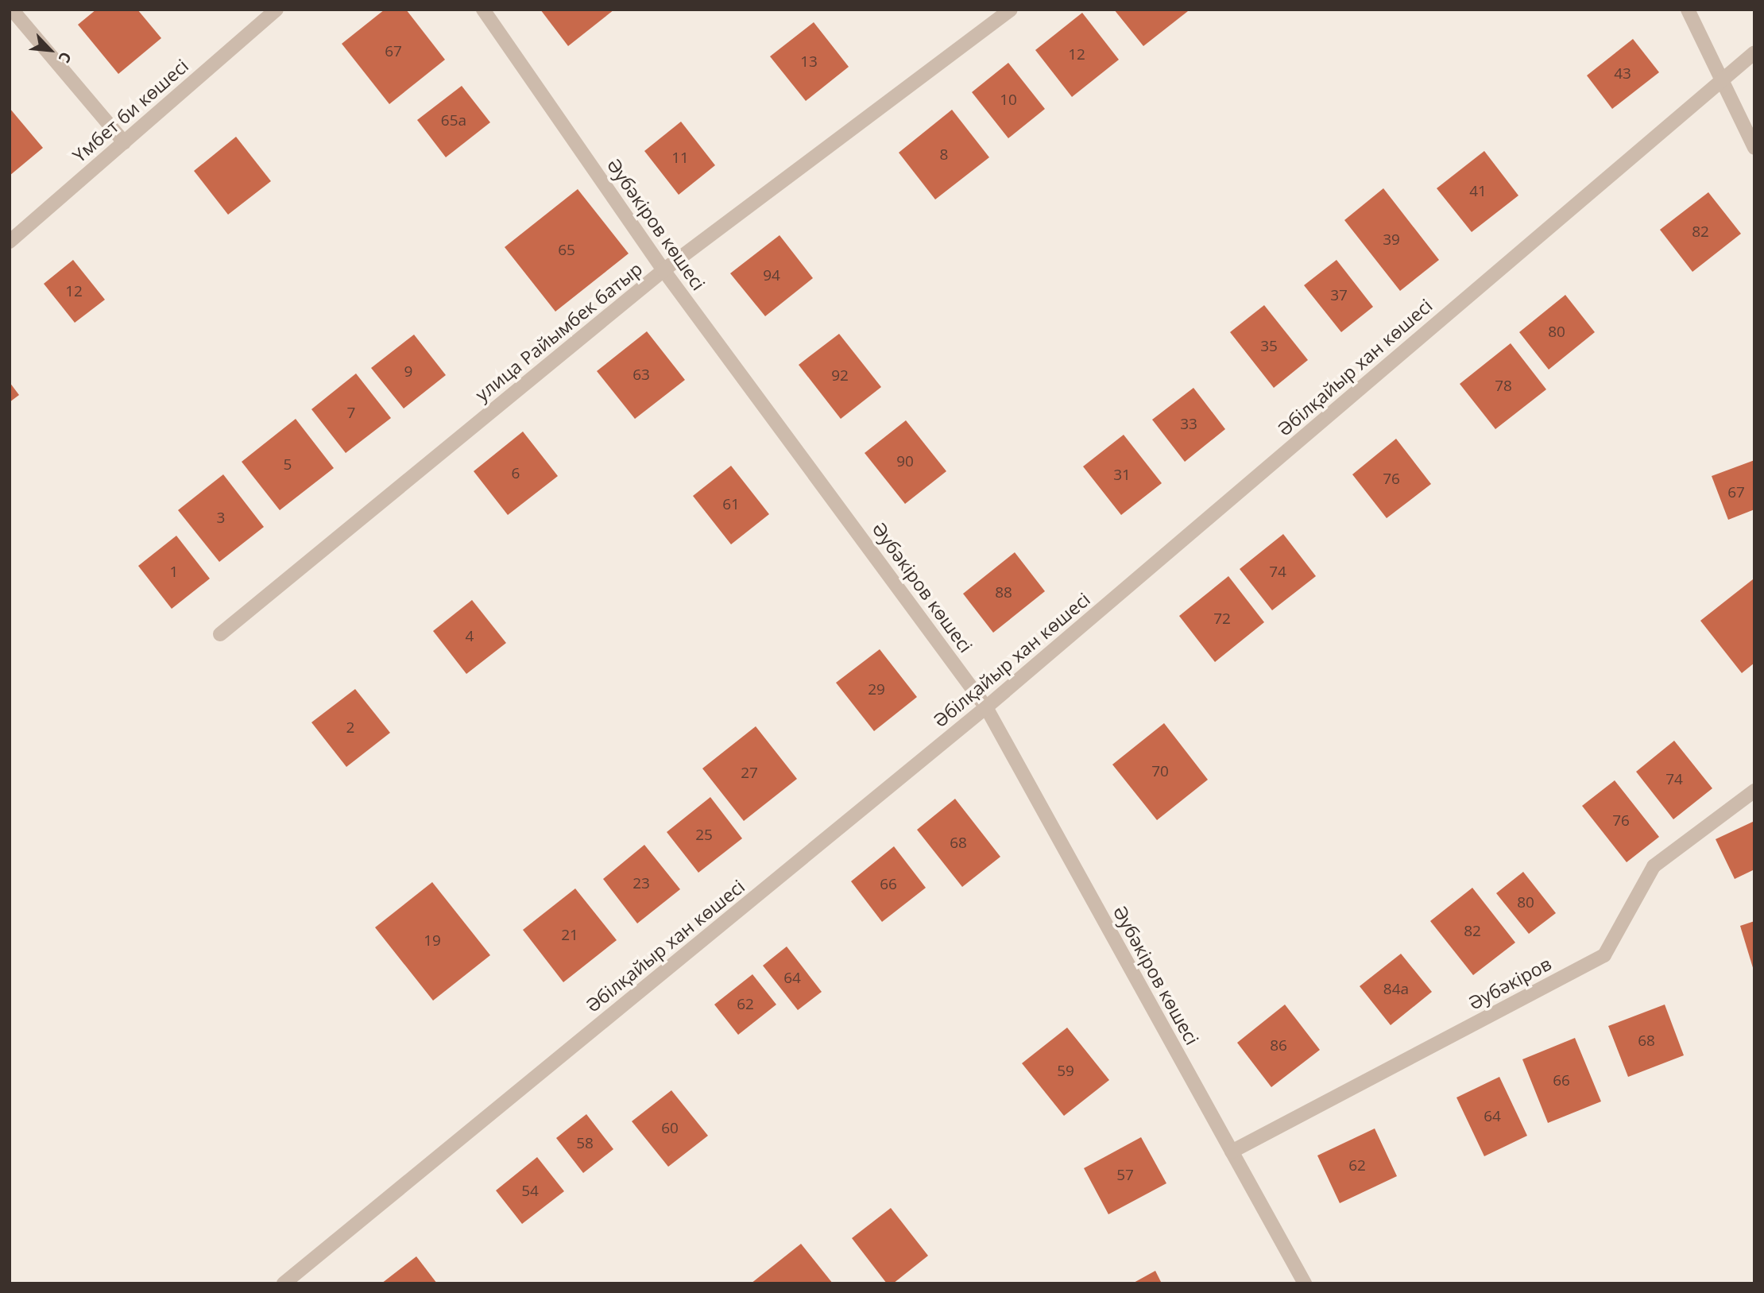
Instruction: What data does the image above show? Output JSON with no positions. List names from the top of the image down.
{
  "streets": {
    "street": [
      "Үмбет би көшесі",
      "Әубәкіров көшесі",
      "улица Райымбек батыр",
      "Әбілқайыр хан көшесі",
      "Әубәкіров"
    ]
  },
  "crossings": [
    ["Әубәкіров көшесі", "улица Райымбек батыр"],
    ["Әубәкіров көшесі", "Әбілқайыр хан көшесі"],
    ["Әубәкіров көшесі", "Әубәкіров"]
  ],
  "house_numbers": [
    "67",
    "12",
    "13",
    "43",
    "10",
    "65а",
    "8",
    "11",
    "41",
    "82",
    "39",
    "65",
    "94",
    "12",
    "37",
    "80",
    "35",
    "9",
    "63",
    "92",
    "78",
    "7",
    "33",
    "90",
    "5",
    "6",
    "31",
    "76",
    "67",
    "61",
    "3",
    "1",
    "74",
    "88",
    "72",
    "4",
    "29",
    "2",
    "70",
    "27",
    "74",
    "76",
    "25",
    "68",
    "23",
    "66",
    "80",
    "82",
    "21",
    "19",
    "64",
    "84а",
    "62",
    "68",
    "86",
    "59",
    "66",
    "64",
    "60",
    "58",
    "62",
    "57",
    "54"
  ],
  "north": "bottom right"
}
